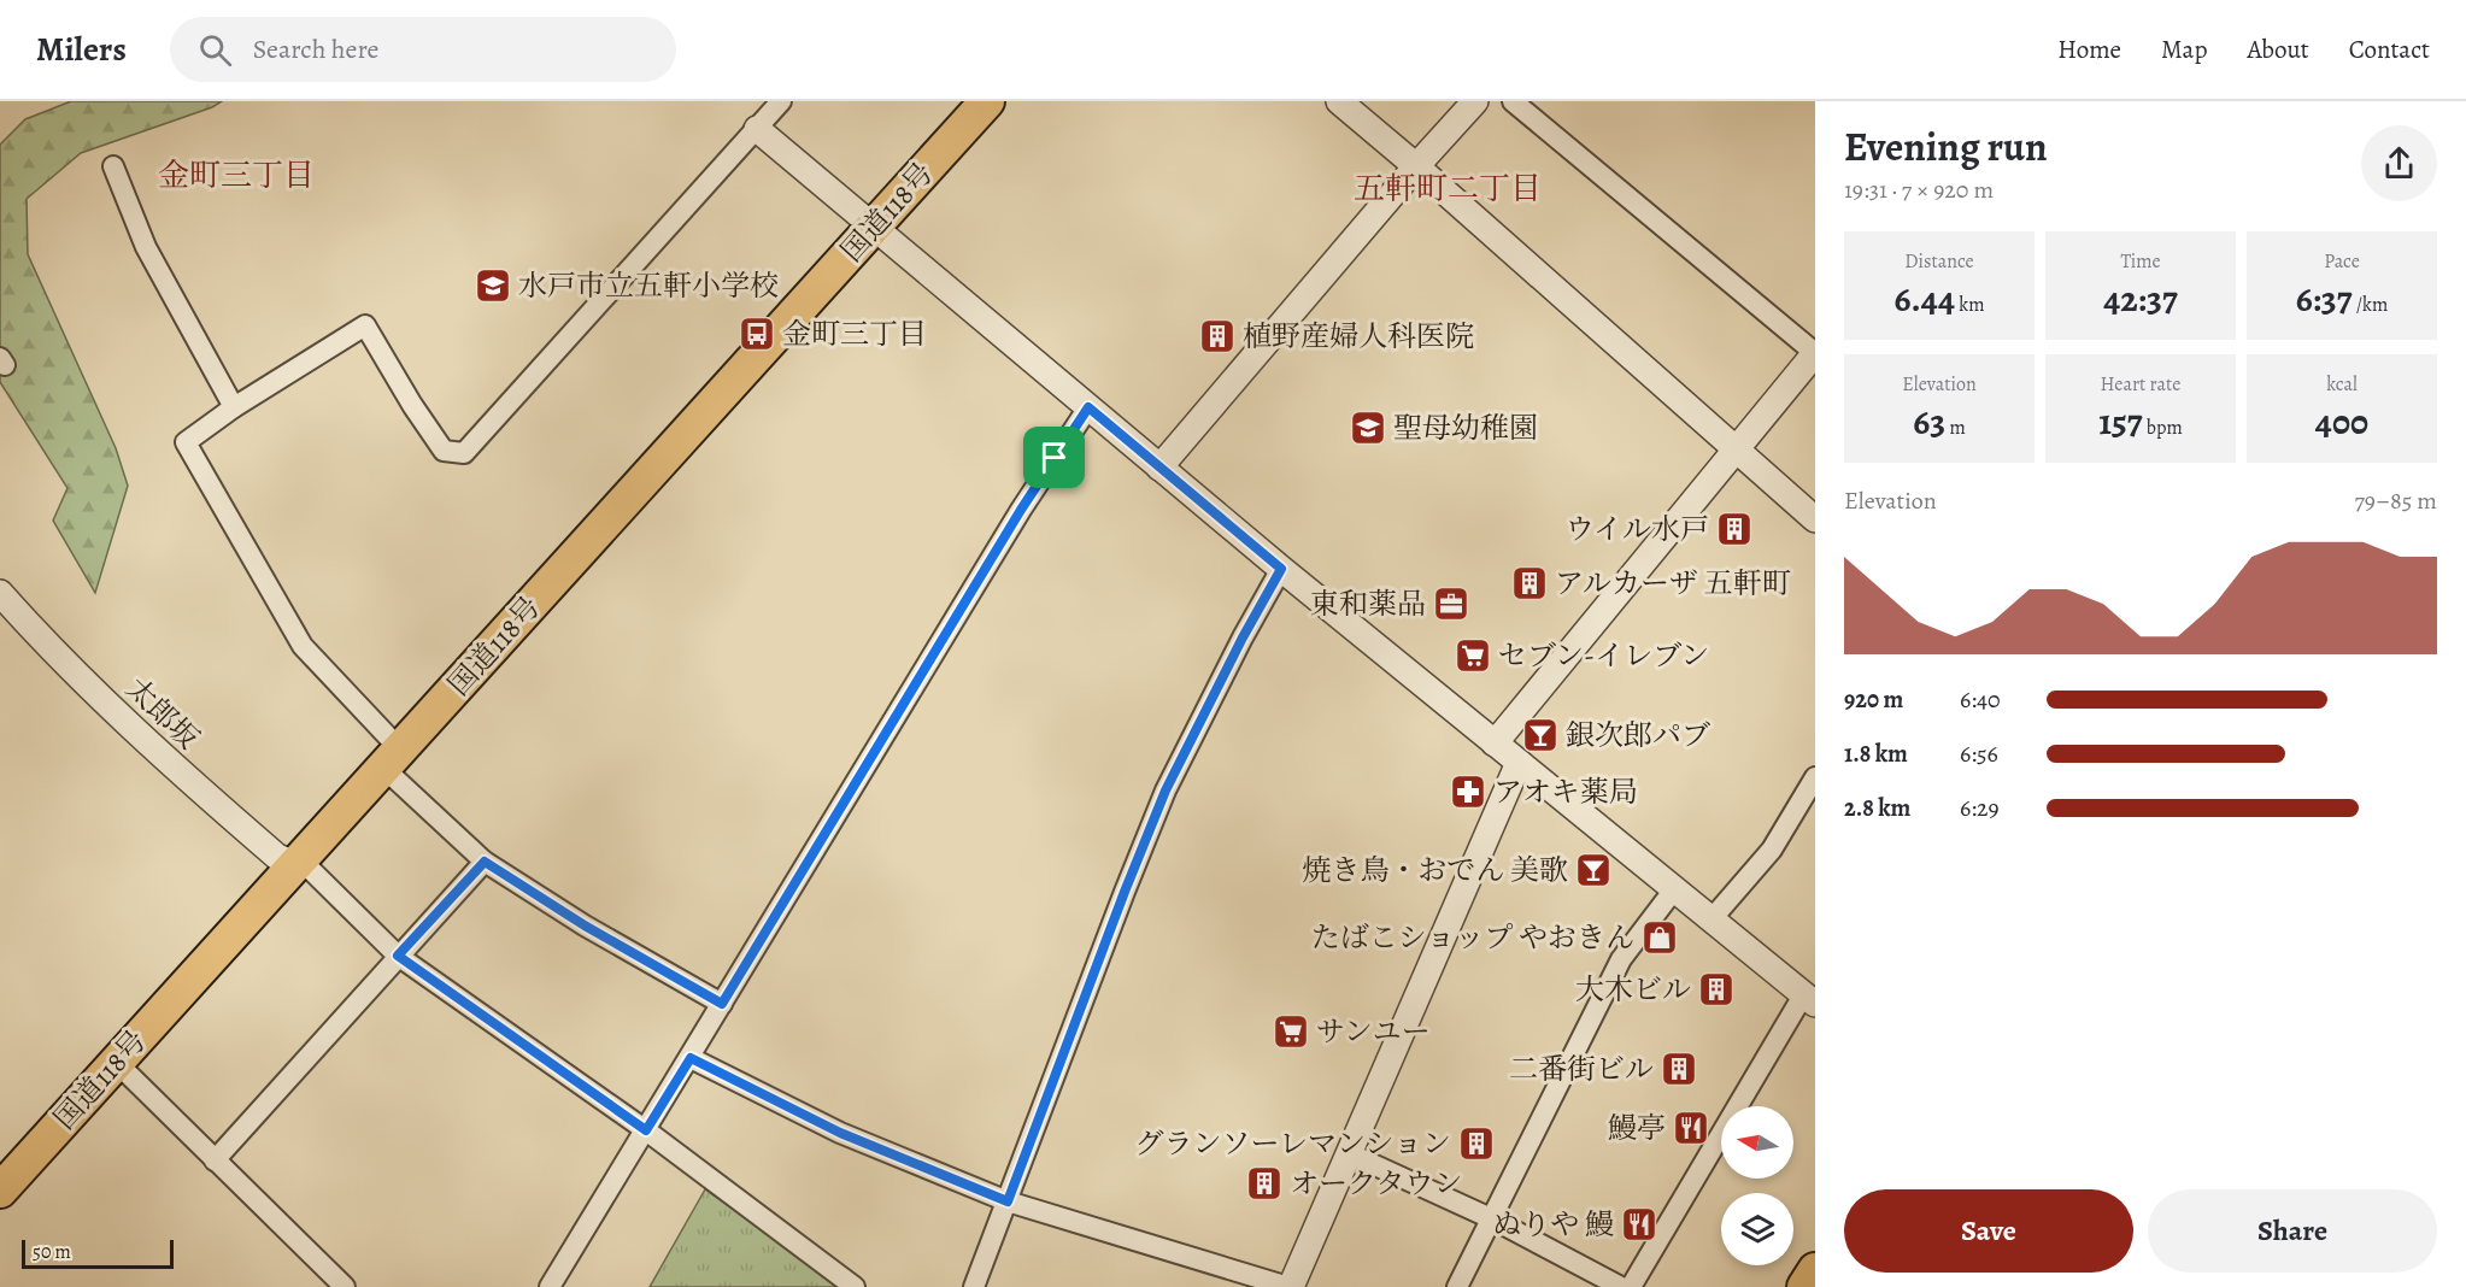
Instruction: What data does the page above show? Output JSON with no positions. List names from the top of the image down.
{
  "streets": {
    "highway": ["国道118号"],
    "street": ["太郎坂"]
  },
  "crossings": [
    ["国道118号", "太郎坂"]
  ],
  "districts": ["金町三丁目", "五軒町二丁目"],
  "places": {
    "school or university": ["水戸市立五軒小学校", "聖母幼稚園"],
    "bus stop": ["金町三丁目"],
    "building": [
      "植野産婦人科医院",
      "ウイル水戸",
      "アルカーザ 五軒町",
      "大木ビル",
      "二番街ビル",
      "グランソーレマンション",
      "オークタウン"
    ],
    "office": ["東和薬品"],
    "supermarket": ["セブン-イレブン", "サンユー"],
    "bar": ["銀次郎パブ", "焼き鳥・おでん 美歌"],
    "pharmacy": ["アオキ薬局"],
    "shop": ["たばこショップ やおきん"],
    "restaurant": ["鰻亭", "ぬりや 鰻"]
  },
  "scale_bar": "50 m",
  "north": "left",
  "page": {
    "header": "Milers",
    "search": "Search here",
    "nav": [
      "Home",
      "Map",
      "About",
      "Contact"
    ],
    "heading": ["Evening run", "19:31 · 7 × 920 m"],
    "stats": [
      ["Distance", "6.44 km"],
      ["Time", "42:37"],
      ["Pace", "6:37 /km"],
      ["Elevation", "63 m"],
      ["Heart rate", "157 bpm"],
      ["kcal", "400"]
    ],
    "chart": ["Elevation", "79–85 m"],
    "list": [
      {
        "name": "920 m",
        "note": "6:40"
      },
      {
        "name": "1.8 km",
        "note": "6:56"
      },
      {
        "name": "2.8 km",
        "note": "6:29"
      }
    ],
    "buttons": ["Save", "Share"],
    "scale": "50 m"
  }
}
